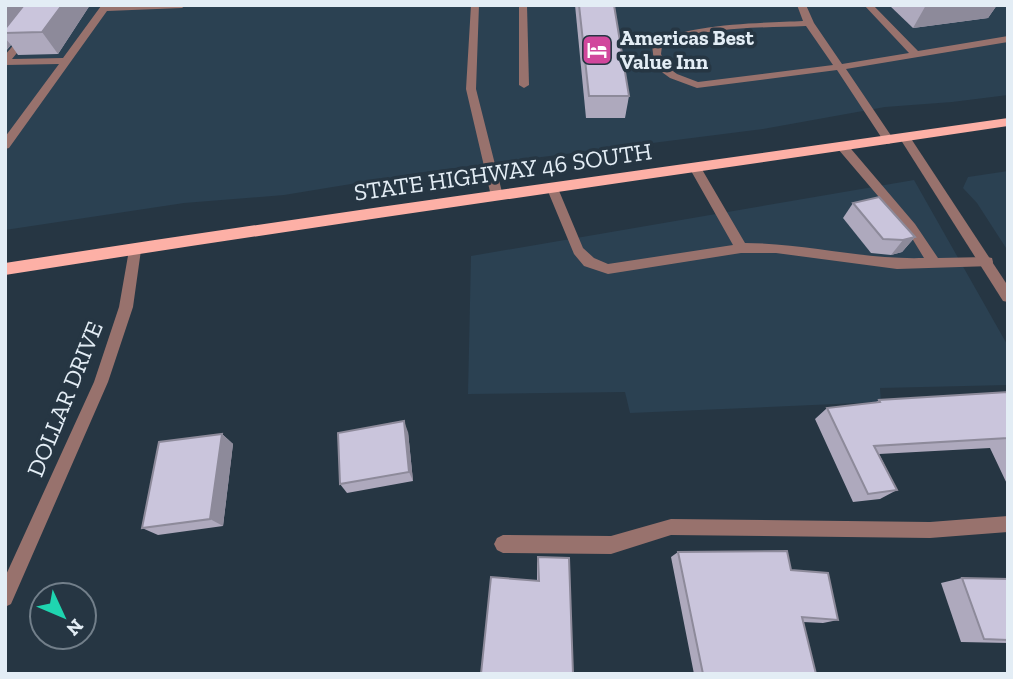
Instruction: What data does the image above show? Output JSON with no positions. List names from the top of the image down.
{
  "streets": {
    "main road": ["STATE HIGHWAY 46 SOUTH"],
    "street": ["DOLLAR DRIVE"]
  },
  "crossings": [
    ["STATE HIGHWAY 46 SOUTH", "DOLLAR DRIVE"]
  ],
  "places": {
    "hotel": ["Americas Best Value Inn"]
  },
  "north": "bottom right"
}
